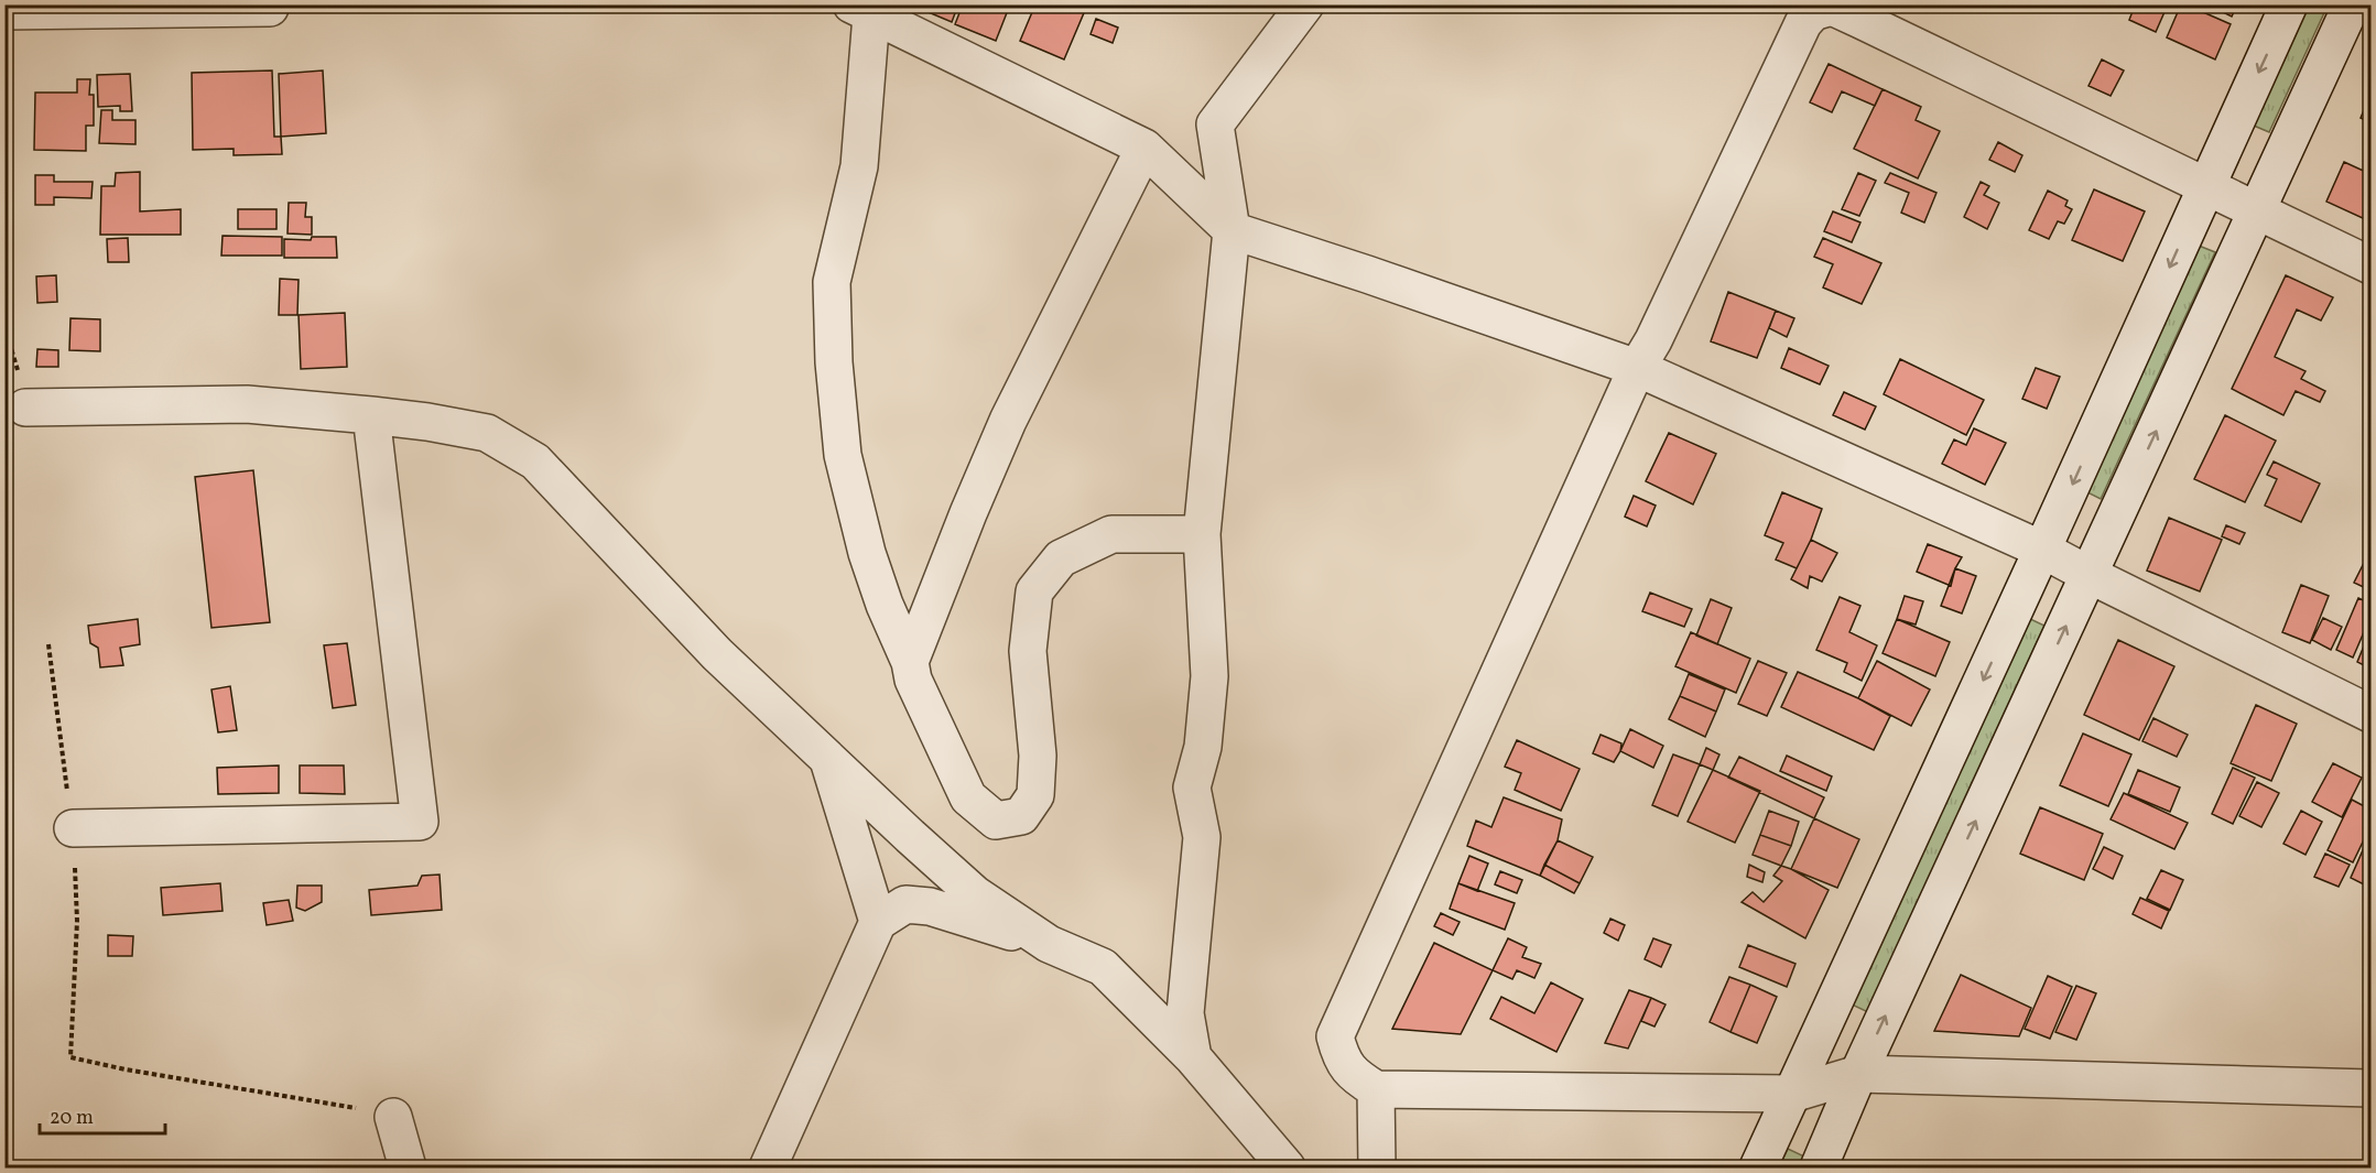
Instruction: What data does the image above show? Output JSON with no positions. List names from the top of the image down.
{
  "scale_bar": "20 m"
}
